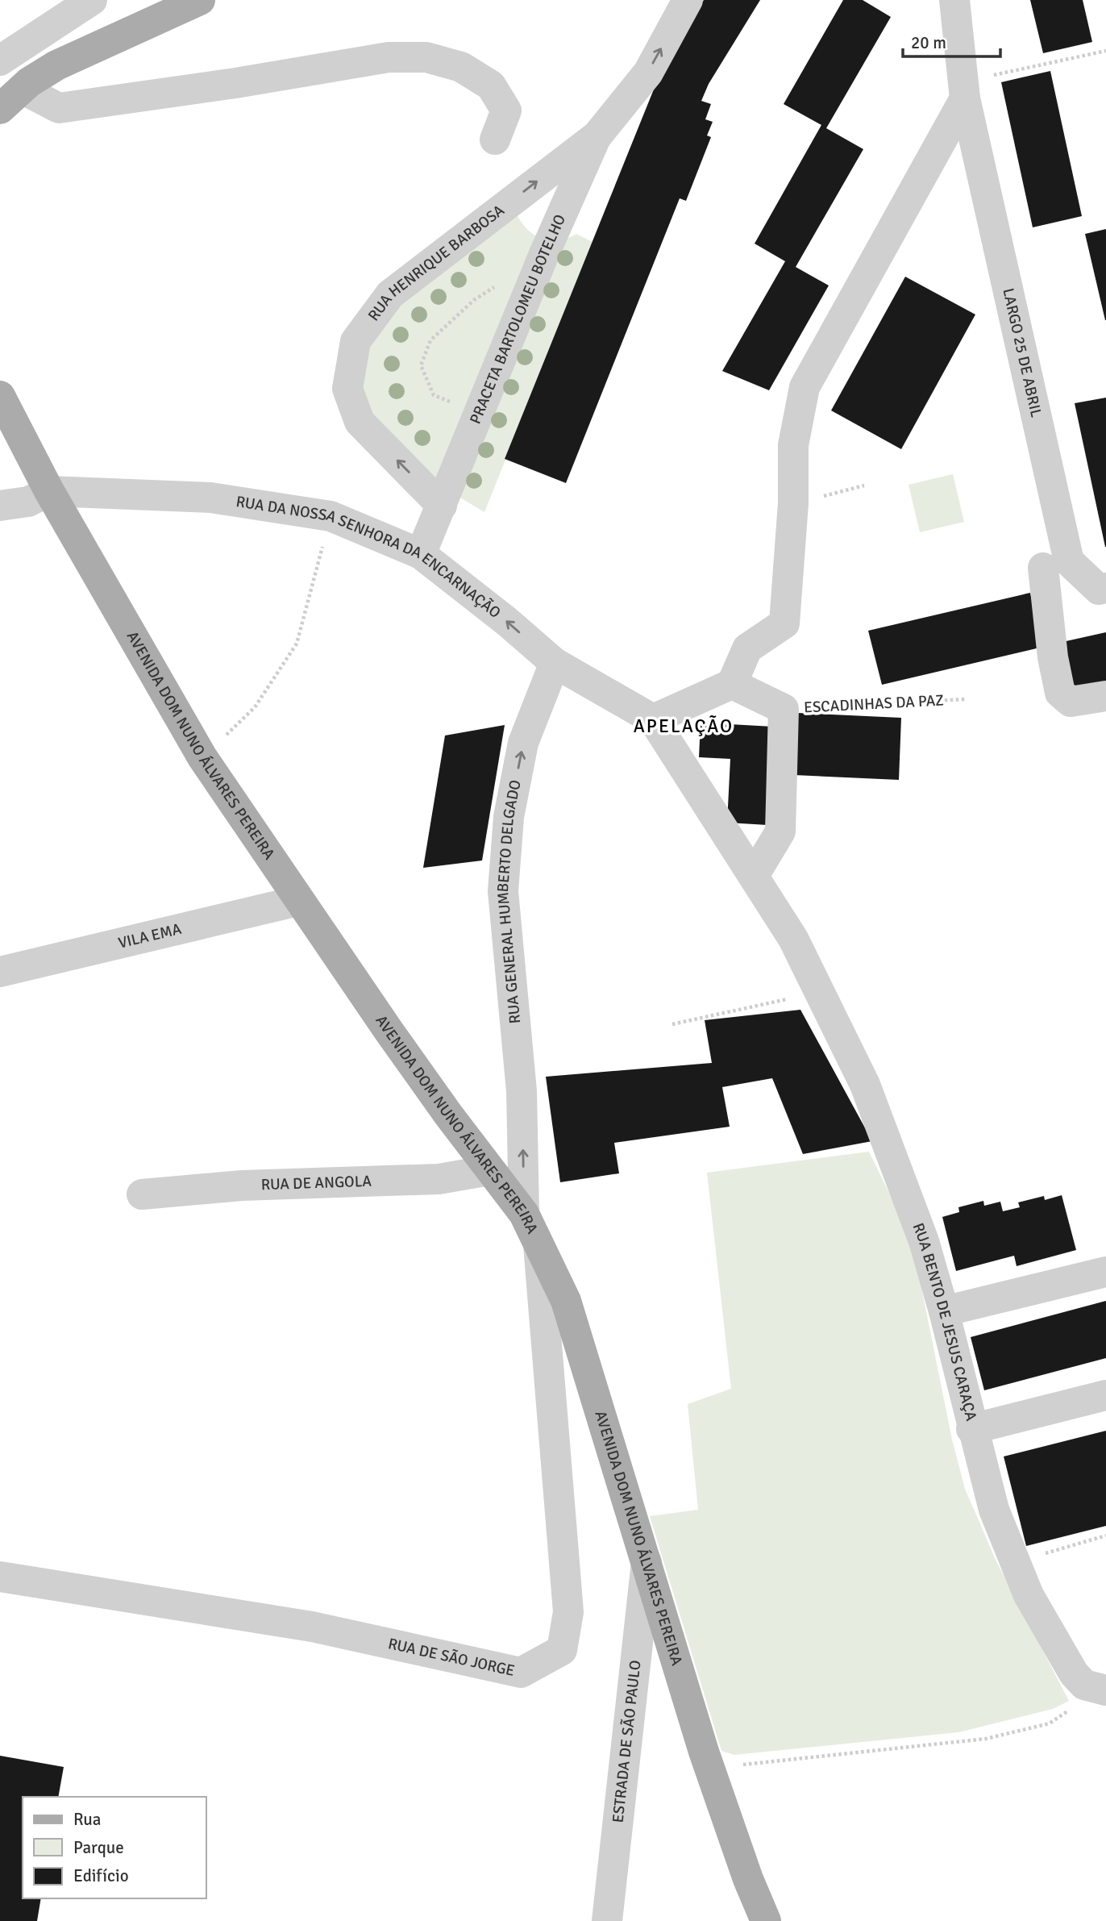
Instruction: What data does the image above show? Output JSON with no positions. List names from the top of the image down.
{
  "streets": {
    "main road": ["AVENIDA DOM NUNO ÁLVARES PEREIRA"],
    "street": [
      "RUA HENRIQUE BARBOSA",
      "PRACETA BARTOLOMEU BOTELHO",
      "LARGO 25 DE ABRIL",
      "RUA DA NOSSA SENHORA DA ENCARNAÇÃO",
      "RUA GENERAL HUMBERTO DELGADO",
      "VILA EMA",
      "RUA DE ANGOLA",
      "RUA BENTO DE JESUS CARAÇA",
      "RUA DE SÃO JORGE",
      "ESTRADA DE SÃO PAULO"
    ],
    "path": ["ESCADINHAS DA PAZ"]
  },
  "crossings": [
    ["RUA HENRIQUE BARBOSA", "PRACETA BARTOLOMEU BOTELHO"],
    ["RUA DA NOSSA SENHORA DA ENCARNAÇÃO", "AVENIDA DOM NUNO ÁLVARES PEREIRA"],
    ["RUA DA NOSSA SENHORA DA ENCARNAÇÃO", "RUA GENERAL HUMBERTO DELGADO"],
    ["RUA DA NOSSA SENHORA DA ENCARNAÇÃO", "RUA BENTO DE JESUS CARAÇA"],
    ["AVENIDA DOM NUNO ÁLVARES PEREIRA", "RUA GENERAL HUMBERTO DELGADO"],
    ["AVENIDA DOM NUNO ÁLVARES PEREIRA", "VILA EMA"],
    ["AVENIDA DOM NUNO ÁLVARES PEREIRA", "RUA DE ANGOLA"],
    ["AVENIDA DOM NUNO ÁLVARES PEREIRA", "RUA DE SÃO JORGE"],
    ["AVENIDA DOM NUNO ÁLVARES PEREIRA", "ESTRADA DE SÃO PAULO"]
  ],
  "one_way": ["RUA HENRIQUE BARBOSA", "RUA GENERAL HUMBERTO DELGADO"],
  "districts": ["APELAÇÃO"],
  "legend": ["Rua", "Parque", "Edifício"],
  "scale_bar": "20 m"
}
